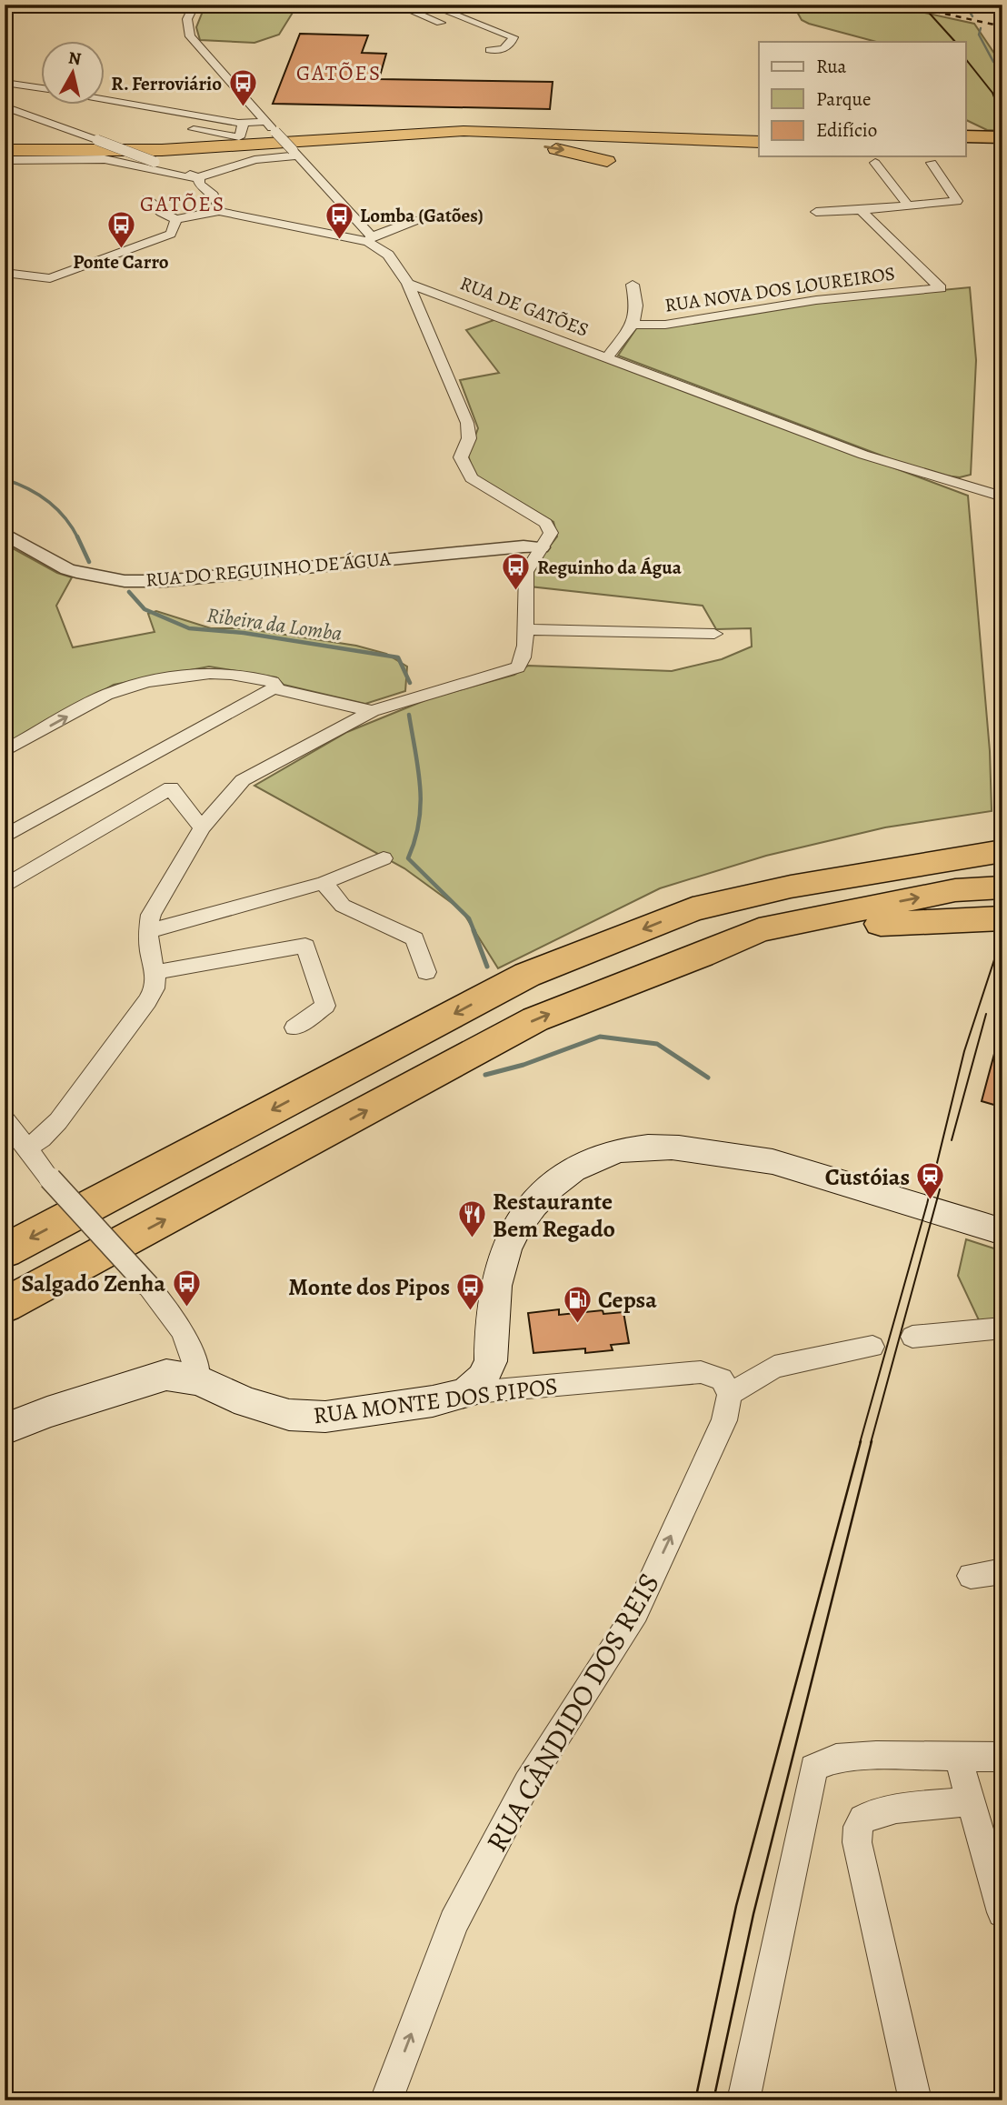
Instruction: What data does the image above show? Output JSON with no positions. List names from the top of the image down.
{
  "streets": {
    "main road": ["RUA MONTE DOS PIPOS"],
    "street": [
      "RUA NOVA DOS LOUREIROS",
      "RUA DE GATÕES",
      "RUA DO REGUINHO DE ÁGUA",
      "RUA CÂNDIDO DOS REIS"
    ]
  },
  "crossings": [
    ["RUA NOVA DOS LOUREIROS", "RUA DE GATÕES"],
    ["RUA MONTE DOS PIPOS", "RUA CÂNDIDO DOS REIS"]
  ],
  "one_way": ["RUA CÂNDIDO DOS REIS"],
  "districts": ["GATÕES", "GATÕES"],
  "water": ["Ribeira da Lomba"],
  "places": {
    "bus stop": [
      "R. Ferroviário",
      "Lomba (Gatões)",
      "Ponte Carro",
      "Reguinho da Água",
      "Salgado Zenha",
      "Monte dos Pipos"
    ],
    "station": ["Custóias"],
    "restaurant": ["Restaurante Bem Regado"],
    "fuel station": ["Cepsa"]
  },
  "legend": ["Rua", "Parque", "Edifício"],
  "north": "top"
}
